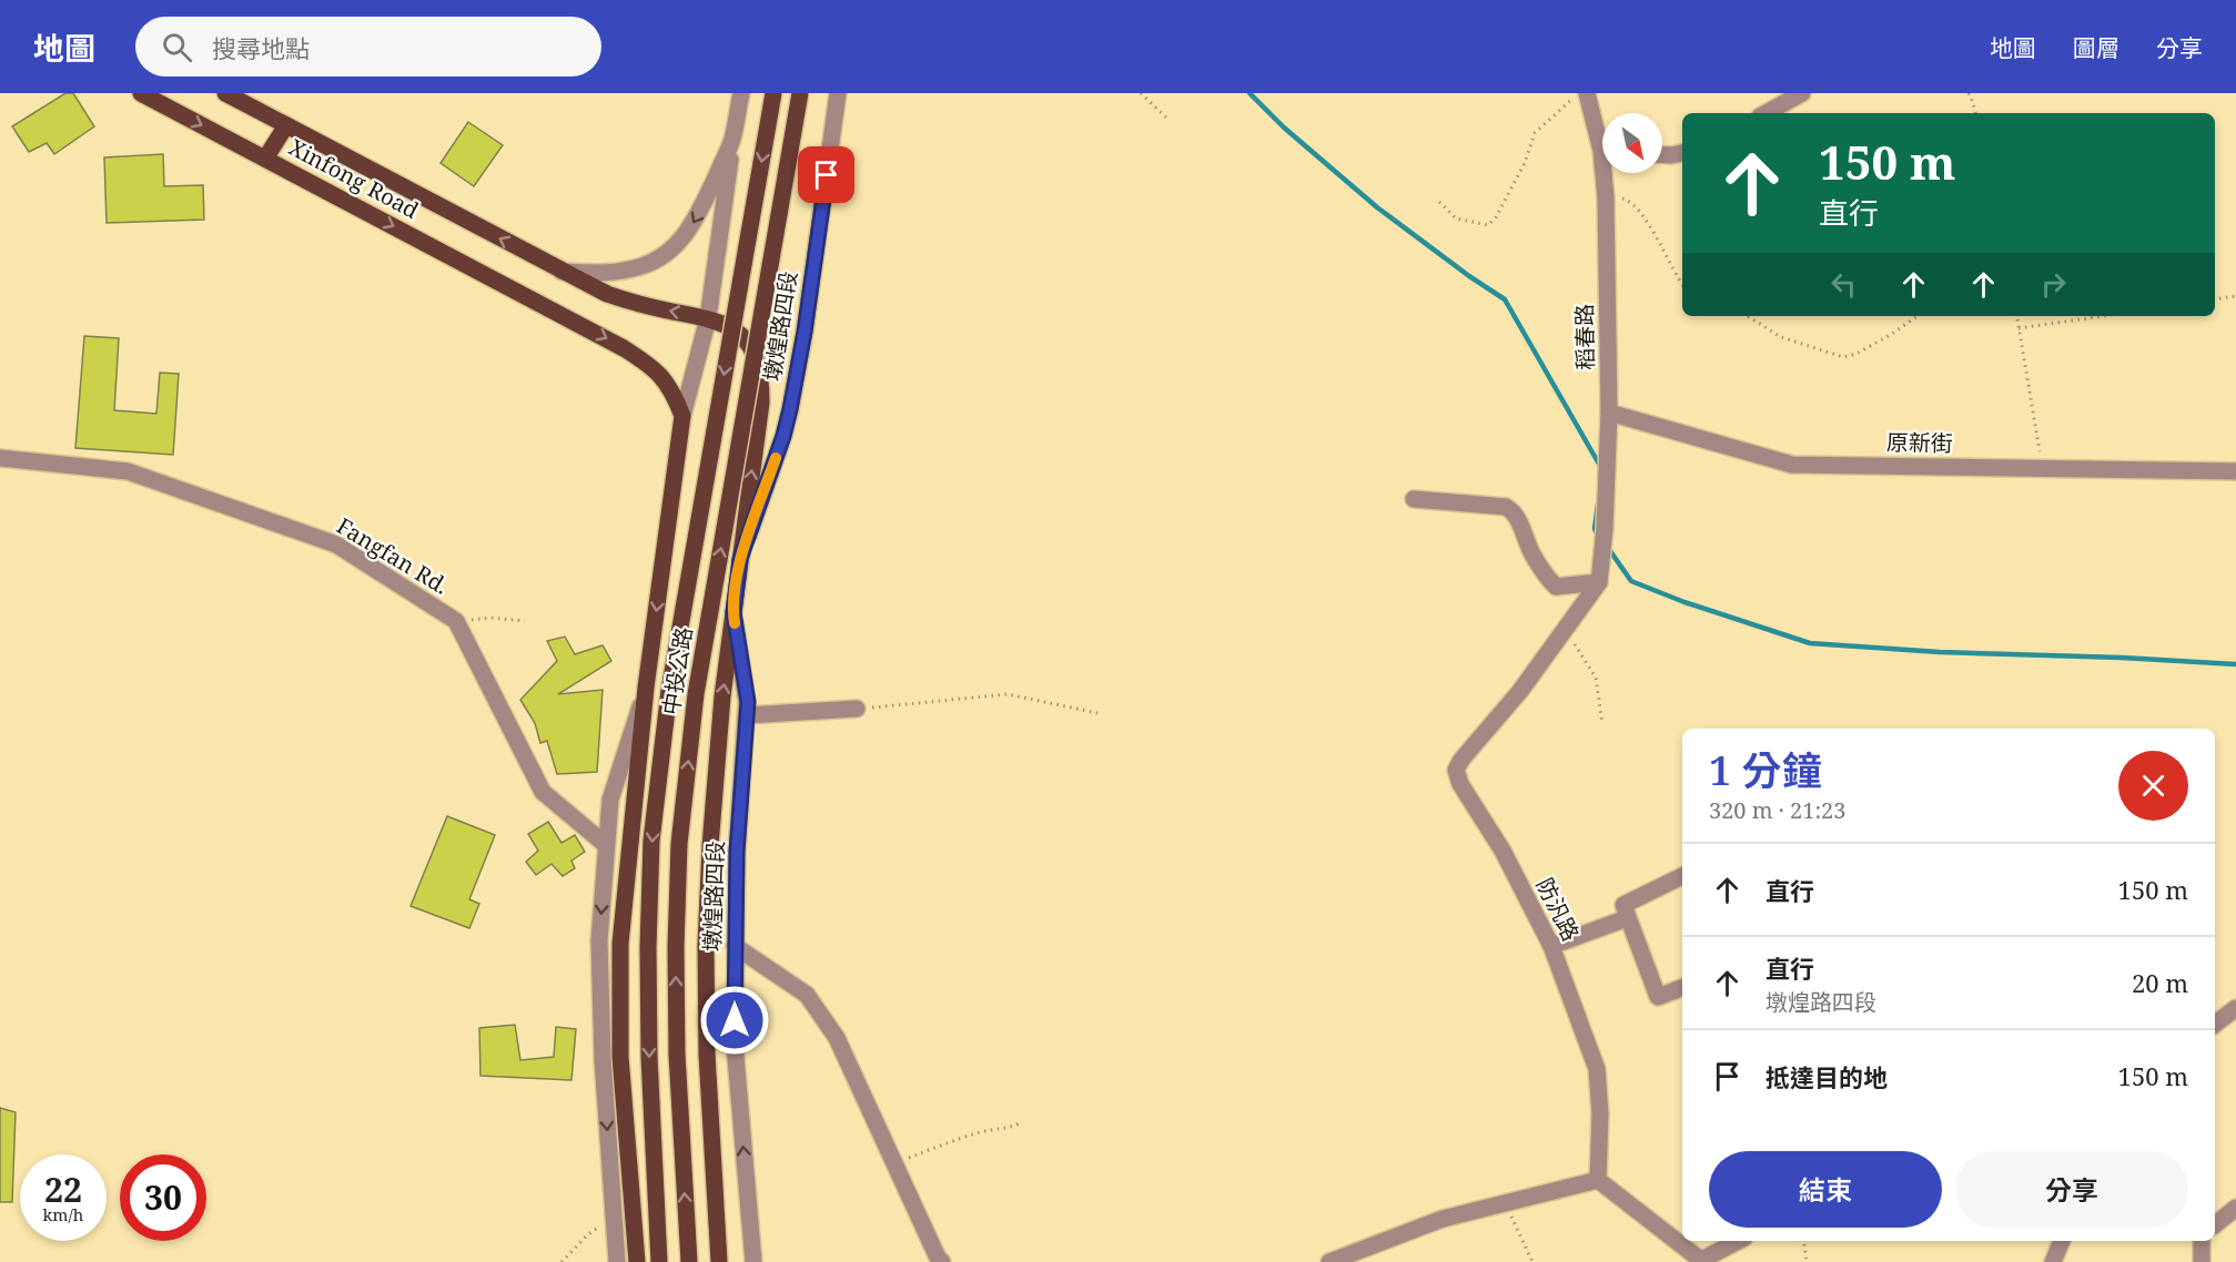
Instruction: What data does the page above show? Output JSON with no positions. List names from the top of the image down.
{
  "streets": {
    "main road": ["Xinfong Road", "中投公路"],
    "street": [
      "墩煌路四段",
      "稻春路",
      "原新街",
      "Fangfan Rd.",
      "防汎路"
    ]
  },
  "crossings": [
    ["Xinfong Road", "墩煌路四段"],
    ["稻春路", "原新街"],
    ["稻春路", "防汎路"]
  ],
  "north": "bottom right",
  "page": {
    "header": "地圖",
    "search": "搜尋地點",
    "nav": ["地圖", "圖層", "分享"],
    "turn": ["150 m", "直行"],
    "heading": ["1 分鐘", "320 m · 21:23"],
    "list": [
      {
        "name": "直行",
        "value": "150 m"
      },
      {
        "name": "直行",
        "note": "墩煌路四段",
        "value": "20 m"
      },
      {
        "name": "抵達目的地",
        "value": "150 m"
      }
    ],
    "buttons": ["結束", "分享"],
    "speed": "22 km/h",
    "limit": "30"
  }
}
